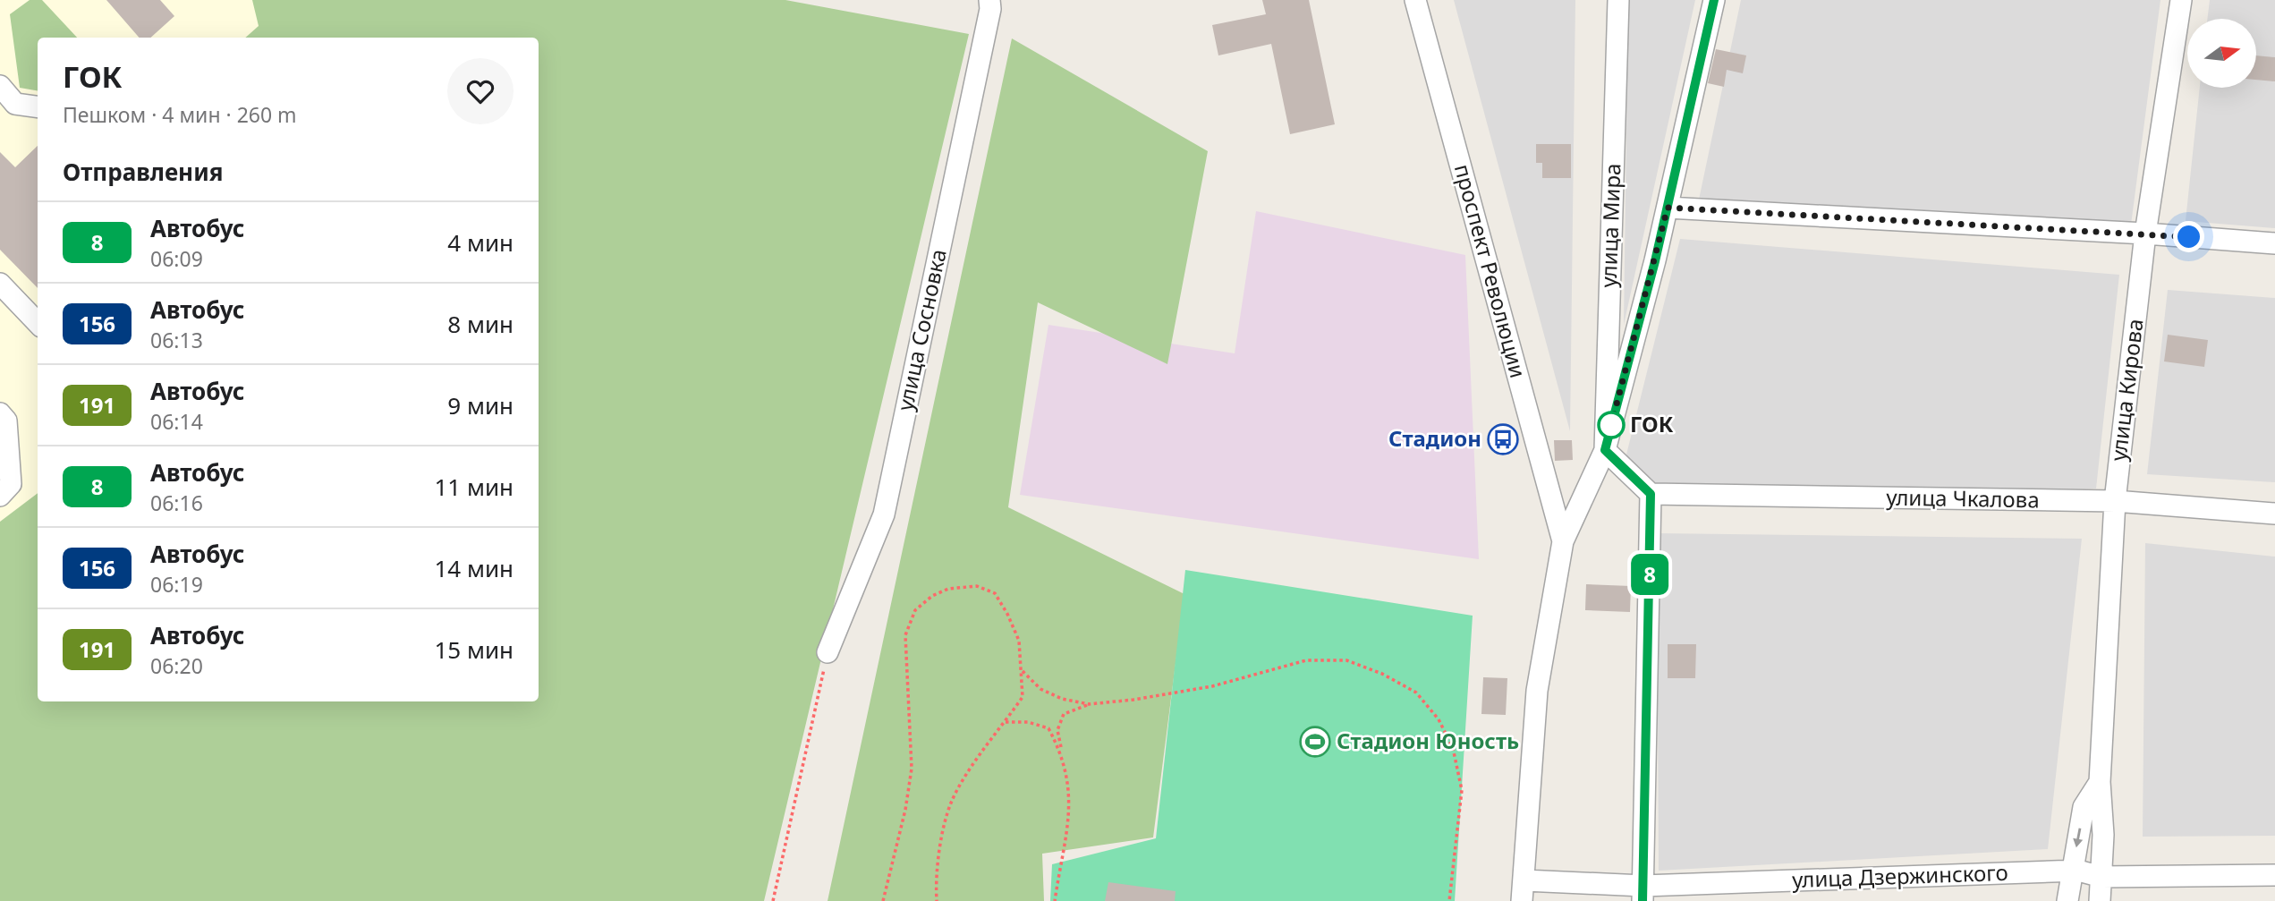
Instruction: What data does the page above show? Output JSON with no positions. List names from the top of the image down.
{
  "streets": {
    "street": [
      "улица Мира",
      "проспект Революции",
      "улица Сосновка",
      "улица Кирова",
      "улица Чкалова",
      "улица Дзержинского"
    ]
  },
  "crossings": [
    ["улица Кирова", "улица Чкалова"],
    ["улица Кирова", "улица Дзержинского"]
  ],
  "places": {
    "other": ["ГОК"],
    "bus stop": ["Стадион"],
    "sports": ["Стадион Юность"]
  },
  "lines": ["bus line 8"],
  "north": "right",
  "page": {
    "on_map": "8",
    "heading": [
      ["ГОК", "Пешком · 4 мин · 260 m"],
      "Отправления"
    ],
    "list": [
      {
        "mark": "8",
        "name": "Автобус",
        "note": "06:09",
        "value": "4 мин"
      },
      {
        "mark": "156",
        "name": "Автобус",
        "note": "06:13",
        "value": "8 мин"
      },
      {
        "mark": "191",
        "name": "Автобус",
        "note": "06:14",
        "value": "9 мин"
      },
      {
        "mark": "8",
        "name": "Автобус",
        "note": "06:16",
        "value": "11 мин"
      },
      {
        "mark": "156",
        "name": "Автобус",
        "note": "06:19",
        "value": "14 мин"
      },
      {
        "mark": "191",
        "name": "Автобус",
        "note": "06:20",
        "value": "15 мин"
      }
    ]
  }
}
